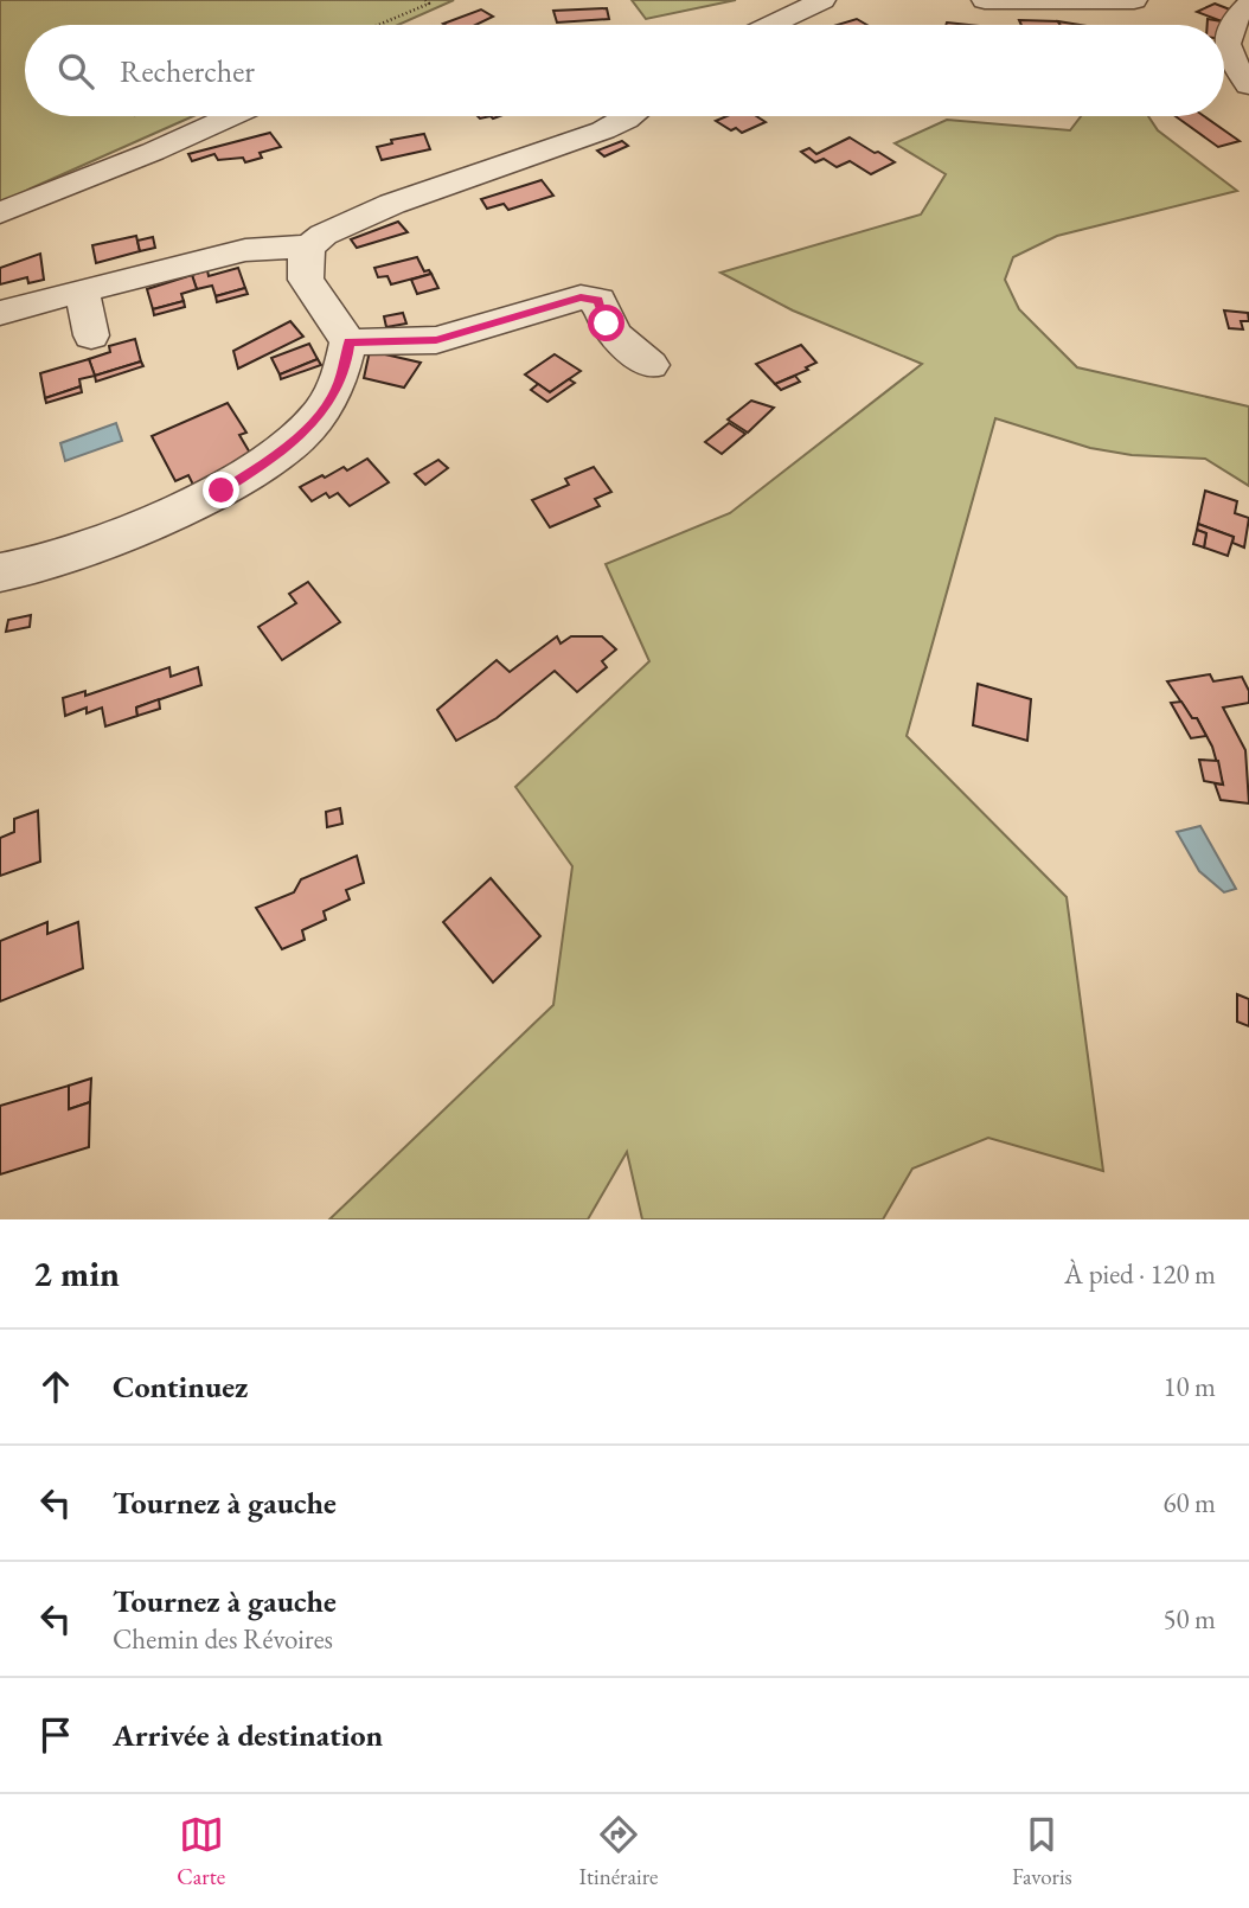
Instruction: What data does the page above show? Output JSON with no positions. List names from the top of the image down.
{
  "page": {
    "search": "Rechercher",
    "heading": ["2 min", "À pied · 120 m"],
    "list": [
      ["Continuez", "10 m"],
      ["Tournez à gauche", "60 m"],
      ["Tournez à gauche", "Chemin des Révoires", "50 m"],
      "Arrivée à destination"
    ],
    "nav": ["Carte", "Itinéraire", "Favoris"]
  }
}
